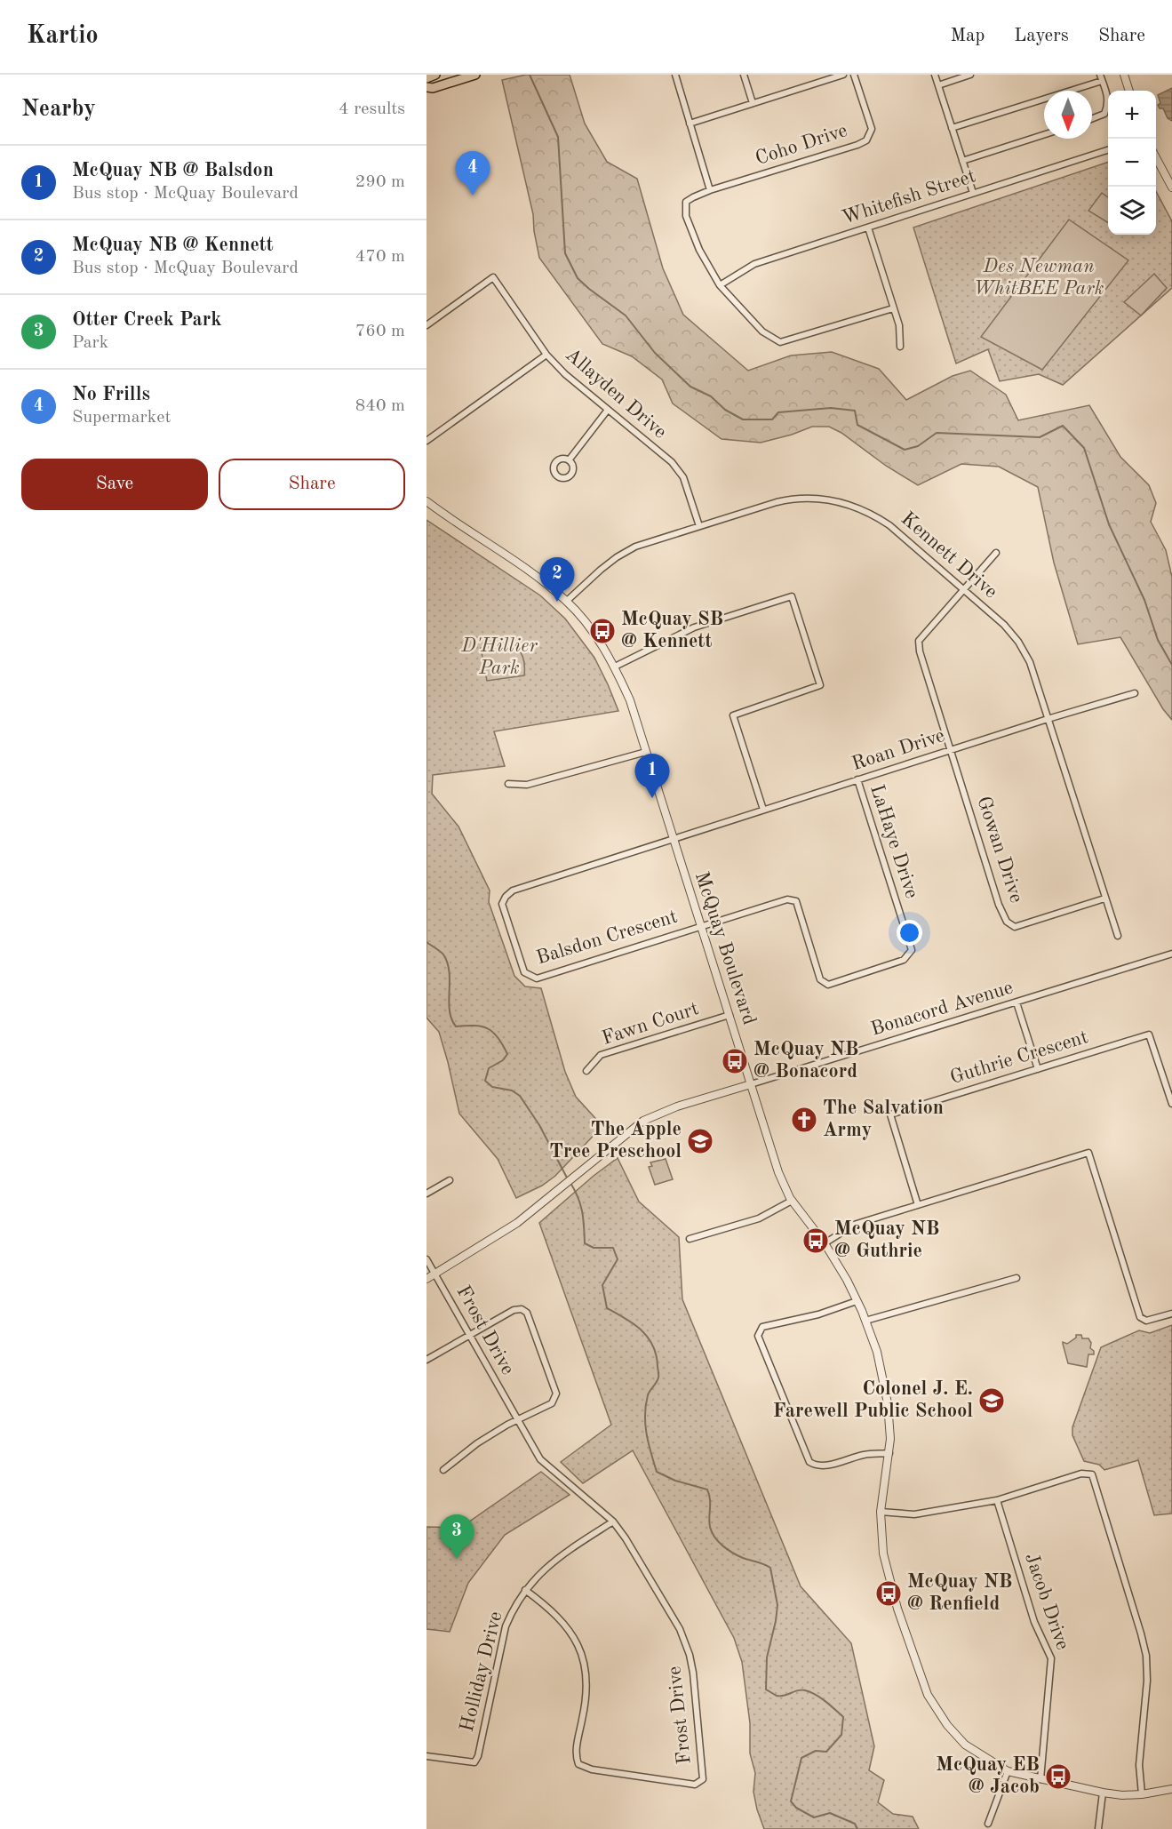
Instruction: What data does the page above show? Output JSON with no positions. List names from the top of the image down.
{
  "streets": {
    "street": [
      "Coho Drive",
      "Whitefish Street",
      "Allayden Drive",
      "Kennett Drive",
      "Roan Drive",
      "LaHaye Drive",
      "Gowan Drive",
      "Balsdon Crescent",
      "McQuay Boulevard",
      "Bonacord Avenue",
      "Fawn Court",
      "Guthrie Crescent",
      "Frost Drive",
      "Jacob Drive",
      "Holliday Drive"
    ]
  },
  "crossings": [
    ["Coho Drive", "Whitefish Street"],
    ["Allayden Drive", "Kennett Drive"],
    ["Kennett Drive", "Roan Drive"],
    ["Kennett Drive", "Gowan Drive"],
    ["Kennett Drive", "McQuay Boulevard"],
    ["Roan Drive", "LaHaye Drive"],
    ["Roan Drive", "Gowan Drive"],
    ["Roan Drive", "Balsdon Crescent"],
    ["Roan Drive", "McQuay Boulevard"],
    ["LaHaye Drive", "Balsdon Crescent"],
    ["LaHaye Drive", "McQuay Boulevard"],
    ["Balsdon Crescent", "McQuay Boulevard"],
    ["McQuay Boulevard", "Bonacord Avenue"],
    ["McQuay Boulevard", "Fawn Court"],
    ["McQuay Boulevard", "Jacob Drive"],
    ["Bonacord Avenue", "Frost Drive"],
    ["Frost Drive", "Holliday Drive"]
  ],
  "parks": ["Des Newman WhitBEE Park", "D'Hillier Park"],
  "places": {
    "bus stop": [
      "McQuay SB @ Kennett",
      "McQuay NB @ Bonacord",
      "McQuay NB @ Guthrie",
      "McQuay NB @ Renfield",
      "McQuay EB @ Jacob"
    ],
    "church": ["The Salvation Army"],
    "school or university": ["The Apple Tree Preschool", "Colonel J. E. Farewell Public School"]
  },
  "north": "bottom",
  "page": {
    "header": "Kartio",
    "nav": ["Map", "Layers", "Share"],
    "heading": ["Nearby", "4 results"],
    "map_buttons": ["+", "−"],
    "list": [
      {
        "mark": "1",
        "name": "McQuay NB @ Balsdon",
        "note": "Bus stop · McQuay Boulevard",
        "value": "290 m"
      },
      {
        "mark": "2",
        "name": "McQuay NB @ Kennett",
        "note": "Bus stop · McQuay Boulevard",
        "value": "470 m"
      },
      {
        "mark": "3",
        "name": "Otter Creek Park",
        "note": "Park",
        "value": "760 m"
      },
      {
        "mark": "4",
        "name": "No Frills",
        "note": "Supermarket",
        "value": "840 m"
      }
    ],
    "pins": [
      "4",
      "2",
      "1",
      "3"
    ],
    "buttons": ["Save", "Share"]
  }
}
